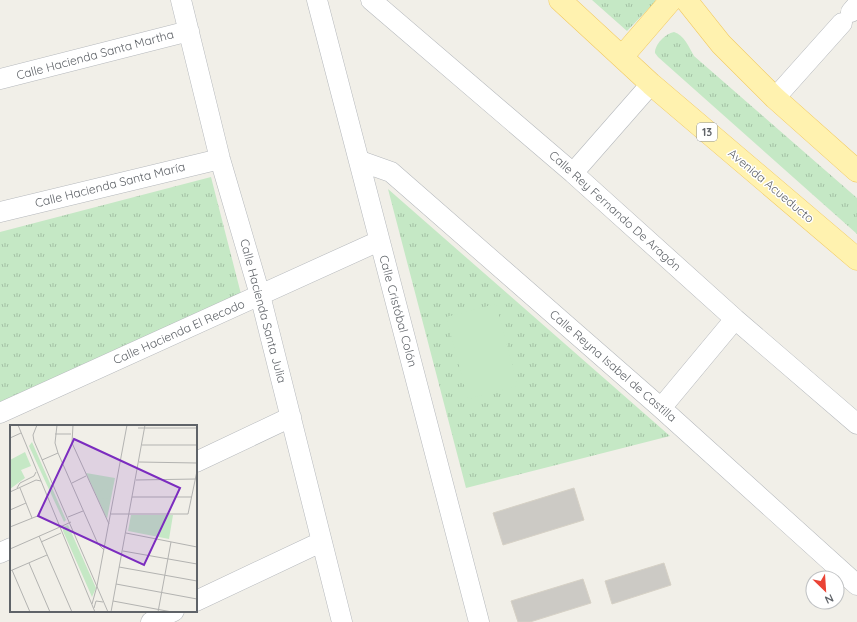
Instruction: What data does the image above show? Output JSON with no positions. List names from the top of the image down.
{
  "streets": {
    "main road": ["13", "Avenida Acueducto"],
    "street": [
      "Calle Hacienda Santa Martha",
      "Calle Hacienda Santa María",
      "Calle Rey Fernando De Aragón",
      "Calle Hacienda Santa Julia",
      "Calle Cristóbal Colón",
      "Calle Hacienda El Recodo",
      "Calle Reyna Isabel de Castilla"
    ]
  },
  "crossings": [
    ["Calle Hacienda Santa Martha", "Calle Hacienda Santa Julia"],
    ["Calle Hacienda Santa María", "Calle Hacienda Santa Julia"],
    ["Calle Hacienda Santa Julia", "Calle Hacienda El Recodo"],
    ["Calle Cristóbal Colón", "Calle Hacienda El Recodo"],
    ["Calle Cristóbal Colón", "Calle Reyna Isabel de Castilla"]
  ],
  "north": "bottom right"
}
